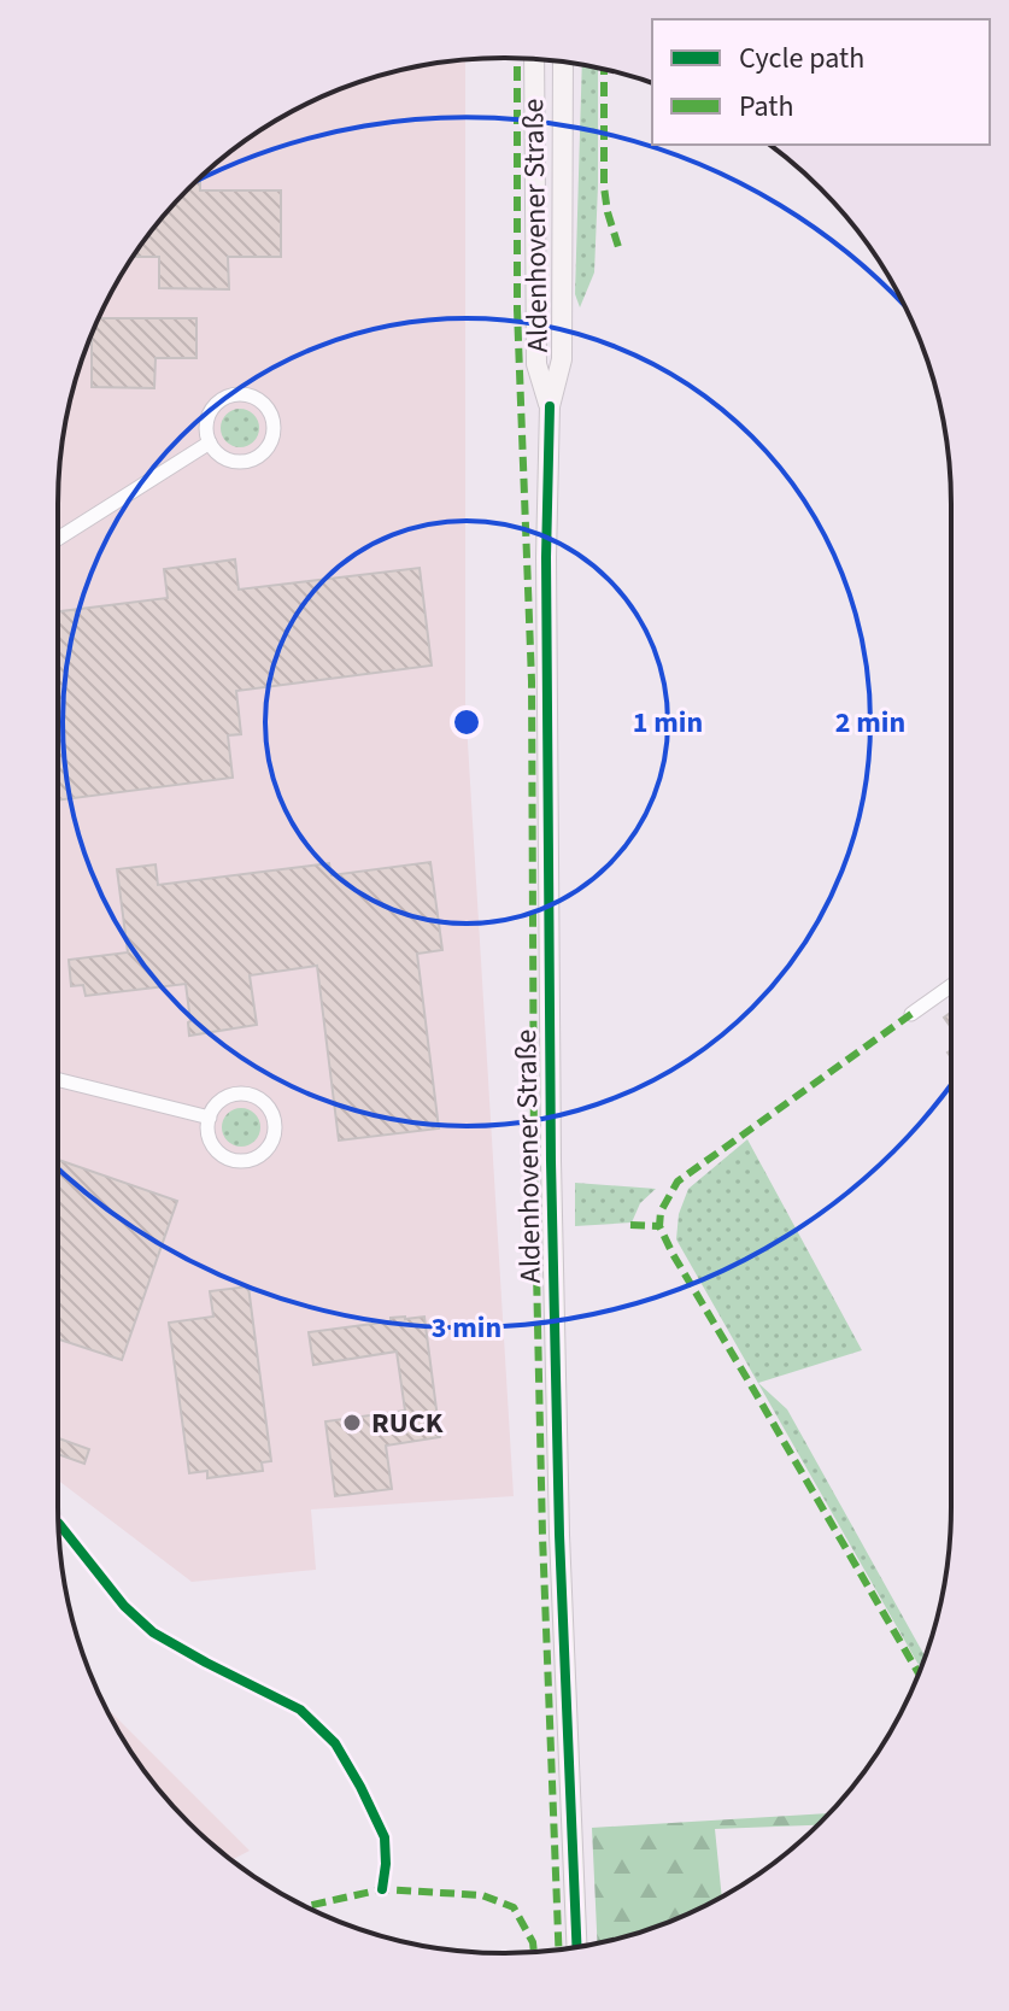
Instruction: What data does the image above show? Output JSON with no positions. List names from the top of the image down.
{
  "streets": {
    "main road": ["Aldenhovener Straße"]
  },
  "places": ["RUCK"],
  "legend": ["Cycle path", "Path"],
  "rings": ["1 min", "2 min", "3 min"]
}
